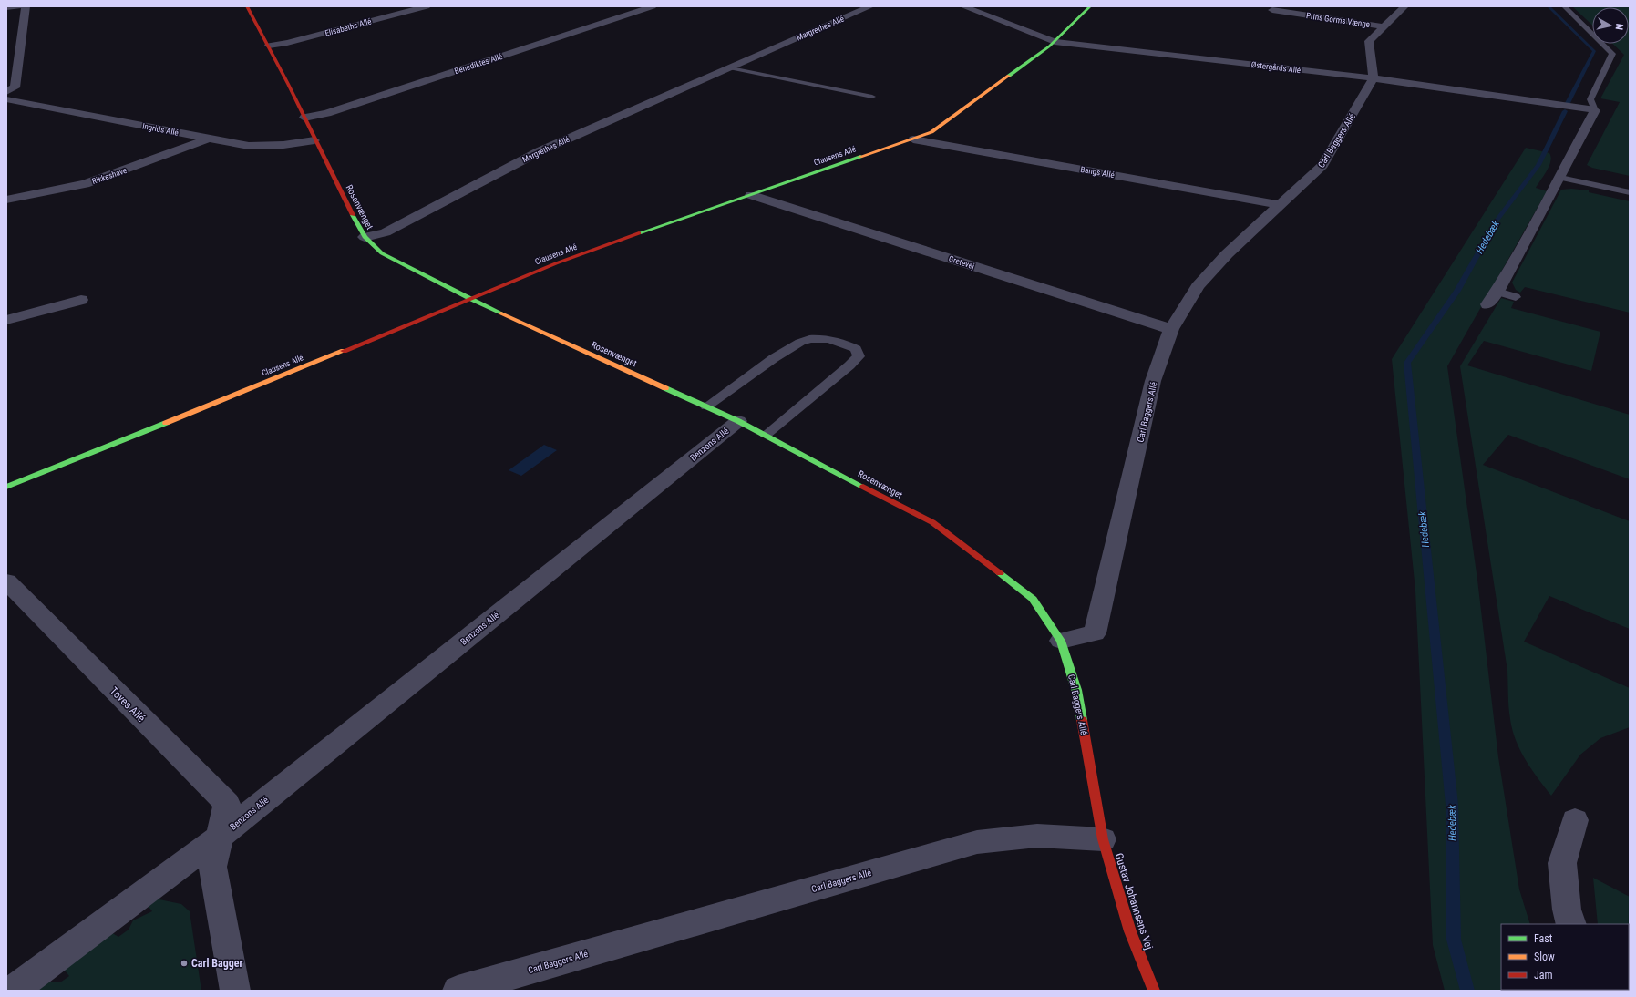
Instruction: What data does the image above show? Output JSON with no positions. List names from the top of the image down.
{
  "streets": {
    "street": [
      "Prins Gorms Vænge",
      "Elisabeths Allé",
      "Margrethes Allé",
      "Benediktes Allé",
      "Østergårds Allé",
      "Ingrids Allé",
      "Carl Baggers Allé",
      "Clausens Allé",
      "Bangs Allé",
      "Rikkeshave",
      "Rosenvænget",
      "Gretevej",
      "Benzons Allé",
      "Toves Allé",
      "Gustav Johannsens Vej"
    ]
  },
  "crossings": [
    ["Elisabeths Allé", "Rosenvænget"],
    ["Margrethes Allé", "Rosenvænget"],
    ["Benediktes Allé", "Rosenvænget"],
    ["Østergårds Allé", "Carl Baggers Allé"],
    ["Østergårds Allé", "Clausens Allé"],
    ["Ingrids Allé", "Rikkeshave"],
    ["Ingrids Allé", "Rosenvænget"],
    ["Carl Baggers Allé", "Bangs Allé"],
    ["Carl Baggers Allé", "Rosenvænget"],
    ["Carl Baggers Allé", "Gretevej"],
    ["Carl Baggers Allé", "Gustav Johannsens Vej"],
    ["Clausens Allé", "Bangs Allé"],
    ["Clausens Allé", "Rosenvænget"],
    ["Clausens Allé", "Gretevej"],
    ["Rosenvænget", "Benzons Allé"],
    ["Benzons Allé", "Toves Allé"]
  ],
  "water": ["Hedebæk"],
  "places": ["Carl Bagger"],
  "legend": ["Fast", "Slow", "Jam"],
  "north": "right"
}
